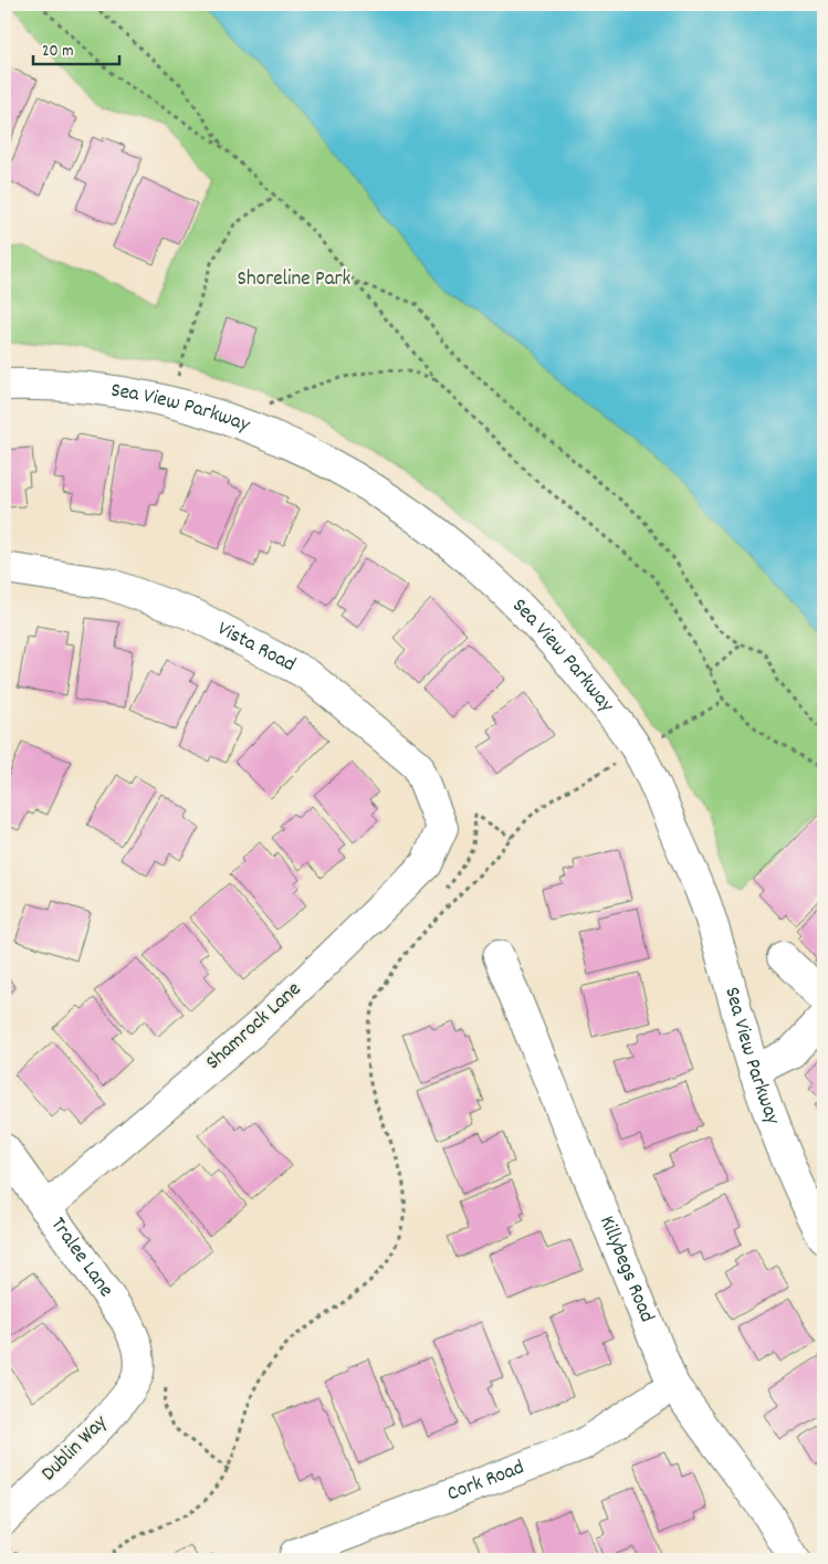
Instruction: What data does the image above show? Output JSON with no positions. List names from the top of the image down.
{
  "streets": {
    "street": [
      "Sea View Parkway",
      "Vista Road",
      "Shamrock Lane",
      "Tralee Lane",
      "Killybegs Road",
      "Dublin Way",
      "Cork Road"
    ]
  },
  "crossings": [
    ["Vista Road", "Shamrock Lane"],
    ["Shamrock Lane", "Tralee Lane"],
    ["Tralee Lane", "Dublin Way"],
    ["Killybegs Road", "Cork Road"]
  ],
  "parks": ["Shoreline Park"],
  "scale_bar": "20 m"
}
